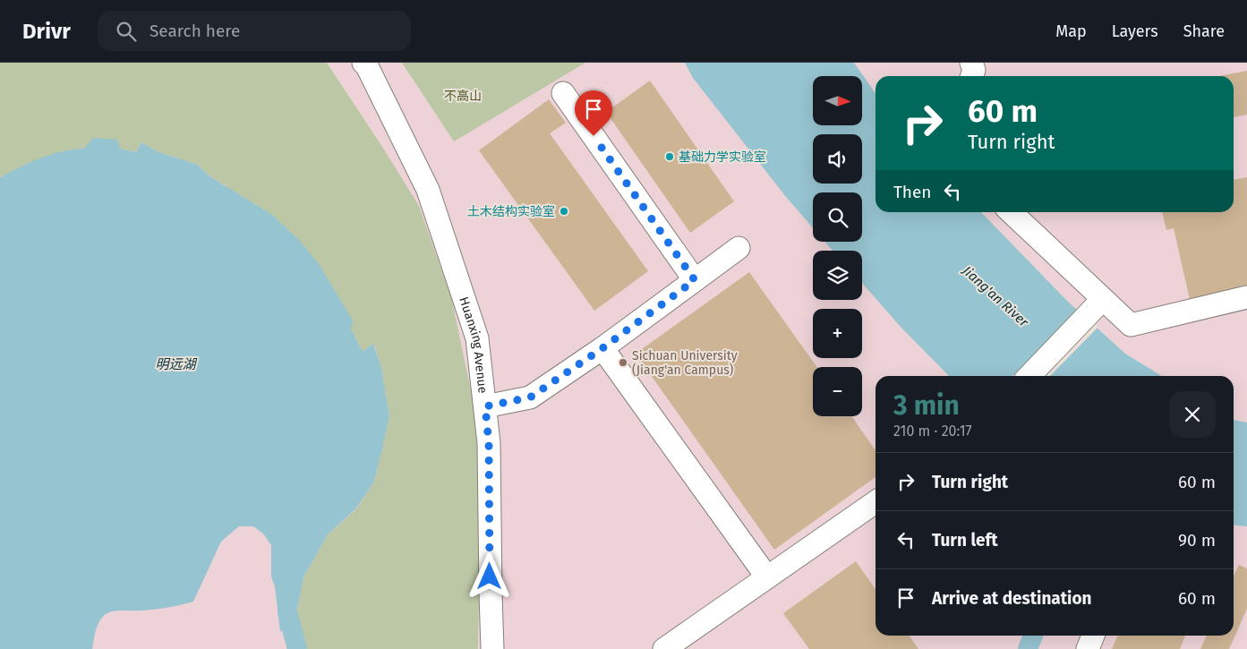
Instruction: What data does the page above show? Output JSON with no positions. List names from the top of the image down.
{
  "streets": {
    "street": ["Huanxing Avenue"]
  },
  "water": ["Jiang'an River", "明远湖"],
  "parks": ["不高山"],
  "places": ["基础力学实验室", "土木结构实验室", "Sichuan University (Jiang'an Campus)"],
  "north": "right",
  "page": {
    "header": "Drivr",
    "search": "Search here",
    "nav": ["Map", "Layers", "Share"],
    "map_buttons": ["+", "−"],
    "turn": ["60 m", "Turn right"],
    "then": "Then",
    "heading": ["3 min", "210 m · 20:17"],
    "list": [
      {
        "name": "Turn right",
        "value": "60 m"
      },
      {
        "name": "Turn left",
        "value": "90 m"
      },
      {
        "name": "Arrive at destination",
        "value": "60 m"
      }
    ]
  }
}
